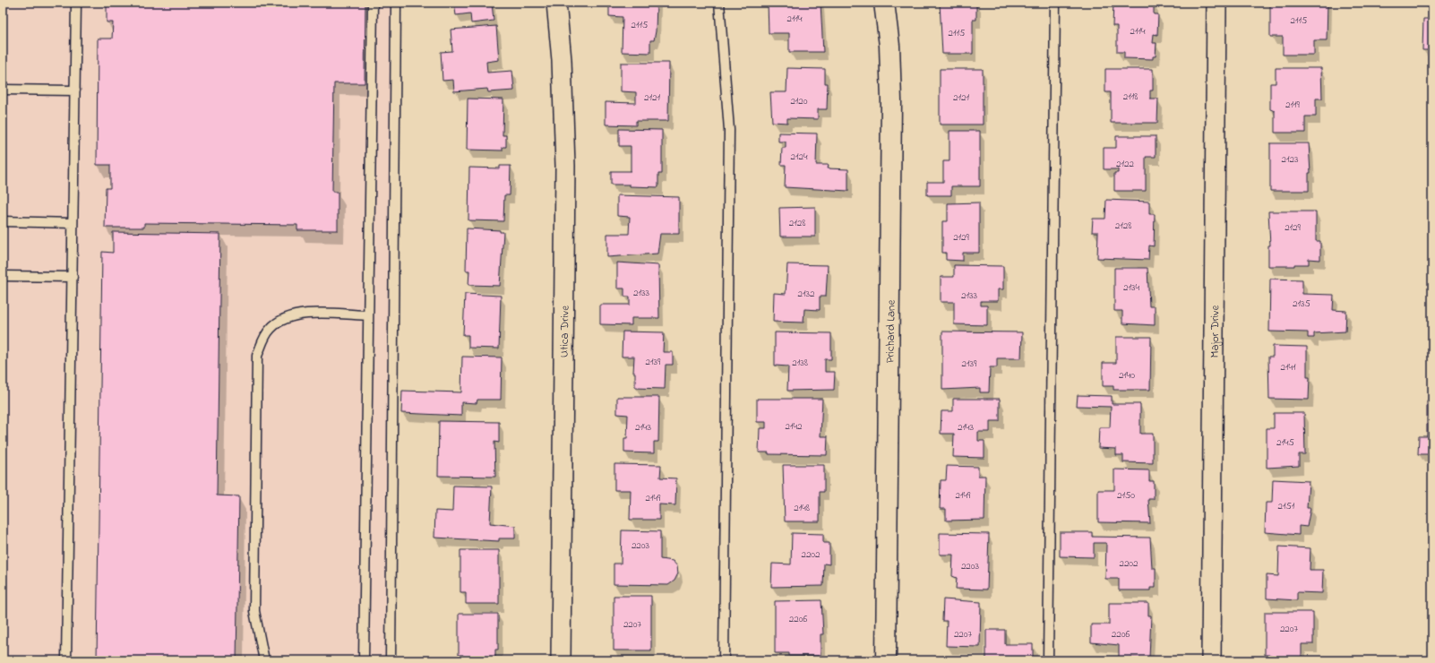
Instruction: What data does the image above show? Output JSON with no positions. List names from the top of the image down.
{
  "streets": {
    "street": ["Utica Drive", "Prichard Lane", "Major Drive"]
  },
  "house_numbers": [
    "2114",
    "2115",
    "2115",
    "2114",
    "2115",
    "2118",
    "2121",
    "2121",
    "2120",
    "2119",
    "2124",
    "2123",
    "2122",
    "2128",
    "2128",
    "2129",
    "2129",
    "2134",
    "2133",
    "2132",
    "2133",
    "2135",
    "2139",
    "2138",
    "2139",
    "2141",
    "2140",
    "2142",
    "2143",
    "2143",
    "2145",
    "2149",
    "2150",
    "2149",
    "2151",
    "2148",
    "2203",
    "2202",
    "2202",
    "2203",
    "2206",
    "2207",
    "2207",
    "2207",
    "2206"
  ]
}
